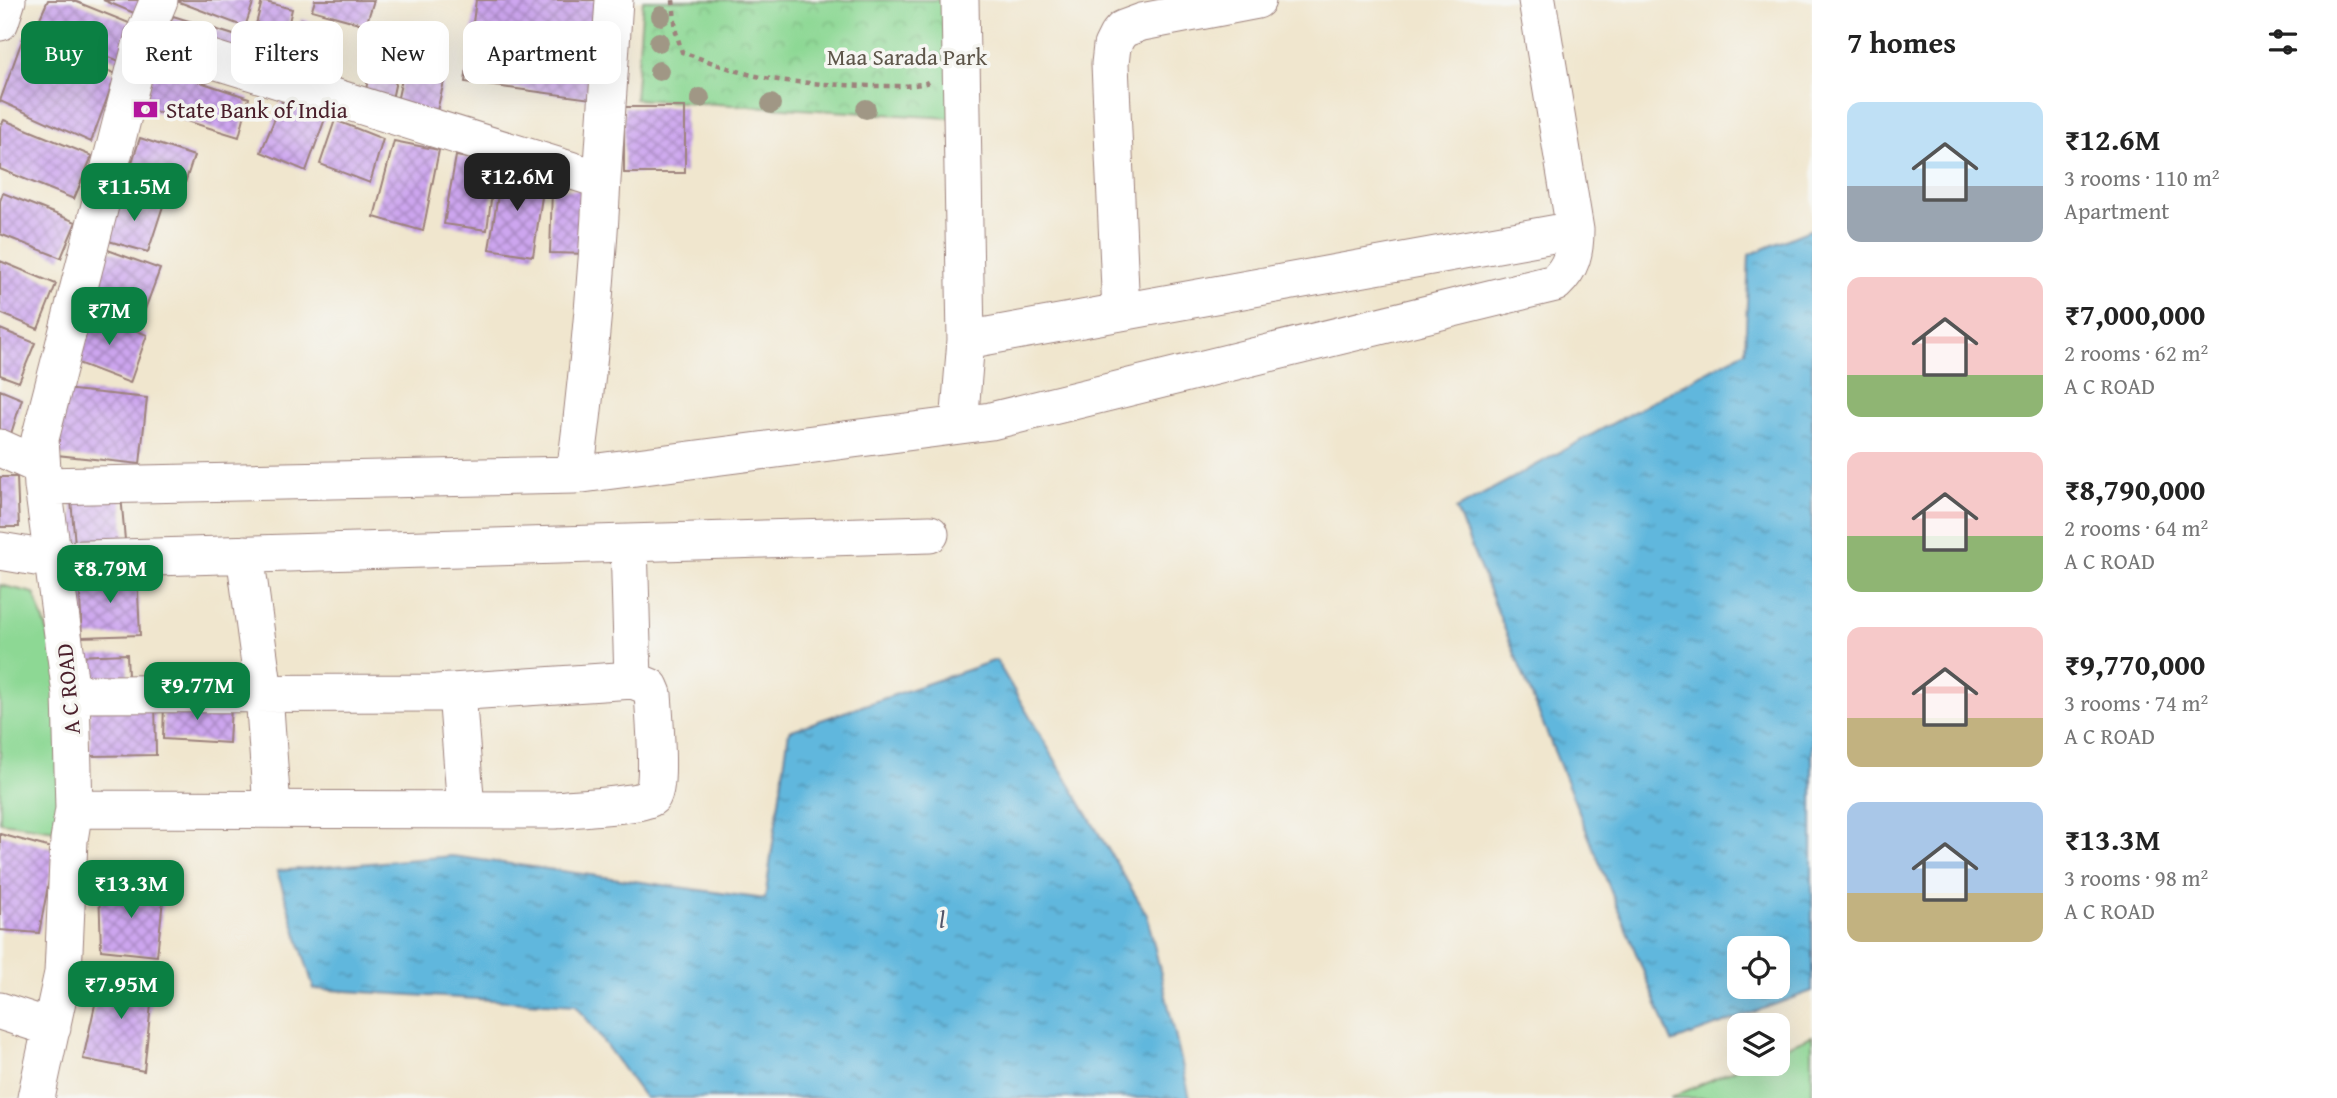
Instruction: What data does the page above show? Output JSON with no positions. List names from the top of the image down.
{
  "streets": {
    "street": ["A C ROAD"]
  },
  "water": ["l"],
  "parks": ["Maa Sarada Park"],
  "places": {
    "bank": ["State Bank of India"]
  },
  "page": {
    "heading": "7 homes",
    "chip": [
      "Buy",
      "Rent",
      "Filters",
      "New",
      "Apartment"
    ],
    "list": [
      {
        "name": "₹12.6M",
        "note": "3 rooms · 110 m² · Apartment"
      },
      {
        "name": "₹7,000,000",
        "note": "2 rooms · 62 m² · A C ROAD"
      },
      {
        "name": "₹8,790,000",
        "note": "2 rooms · 64 m² · A C ROAD"
      },
      {
        "name": "₹9,770,000",
        "note": "3 rooms · 74 m² · A C ROAD"
      },
      {
        "name": "₹13.3M",
        "note": "3 rooms · 98 m² · A C ROAD"
      }
    ],
    "price": [
      "₹12.6M",
      "₹11.5M",
      "₹7M",
      "₹8.79M",
      "₹9.77M",
      "₹13.3M",
      "₹7.95M"
    ]
  }
}
